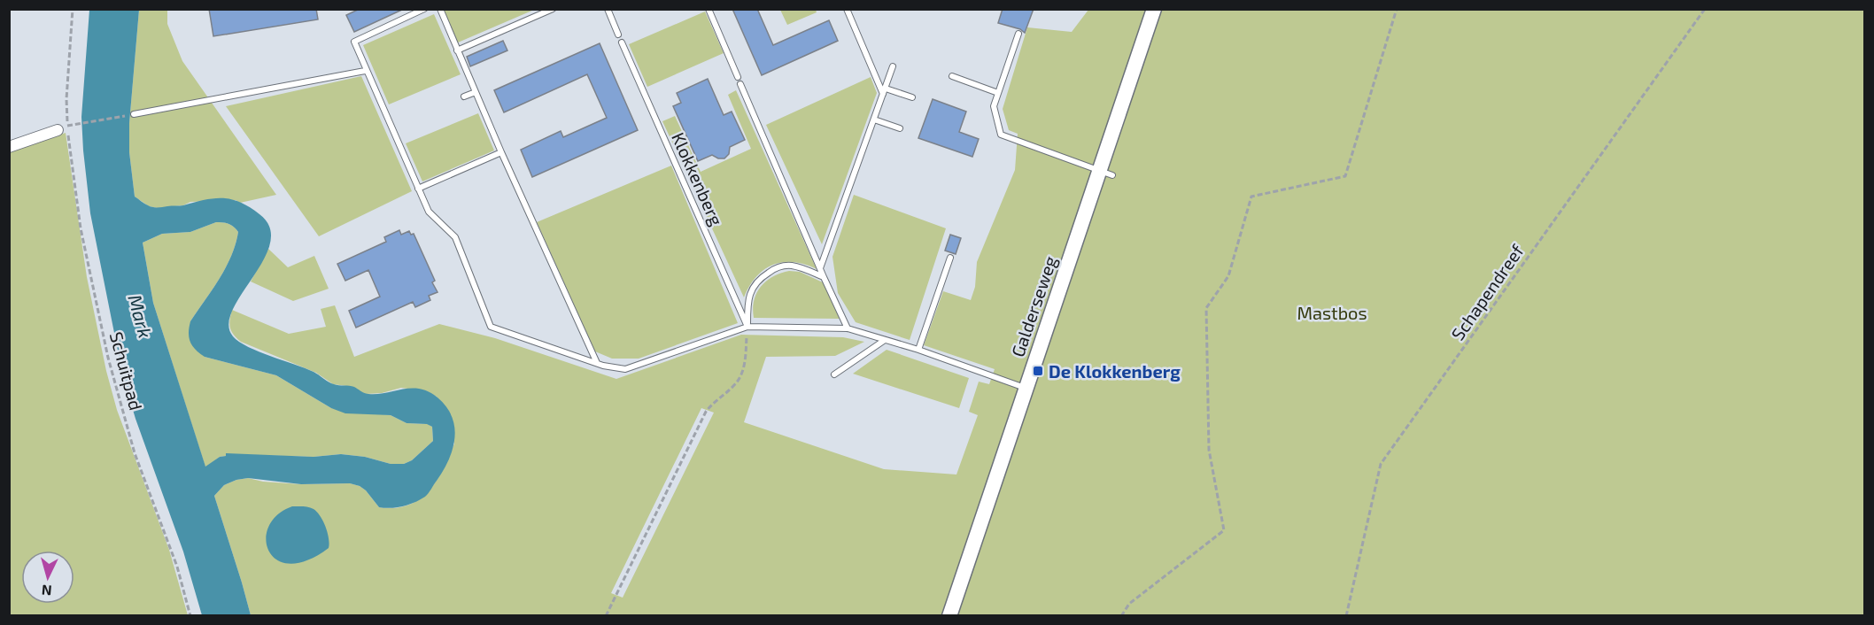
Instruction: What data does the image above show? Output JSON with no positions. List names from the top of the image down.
{
  "streets": {
    "street": ["Galderseweg"],
    "lane": ["Klokkenberg"],
    "path": ["Schapendreef", "Schuitpad"]
  },
  "water": ["Mark"],
  "parks": ["Mastbos"],
  "places": {
    "transit": ["De Klokkenberg"]
  },
  "north": "bottom"
}
